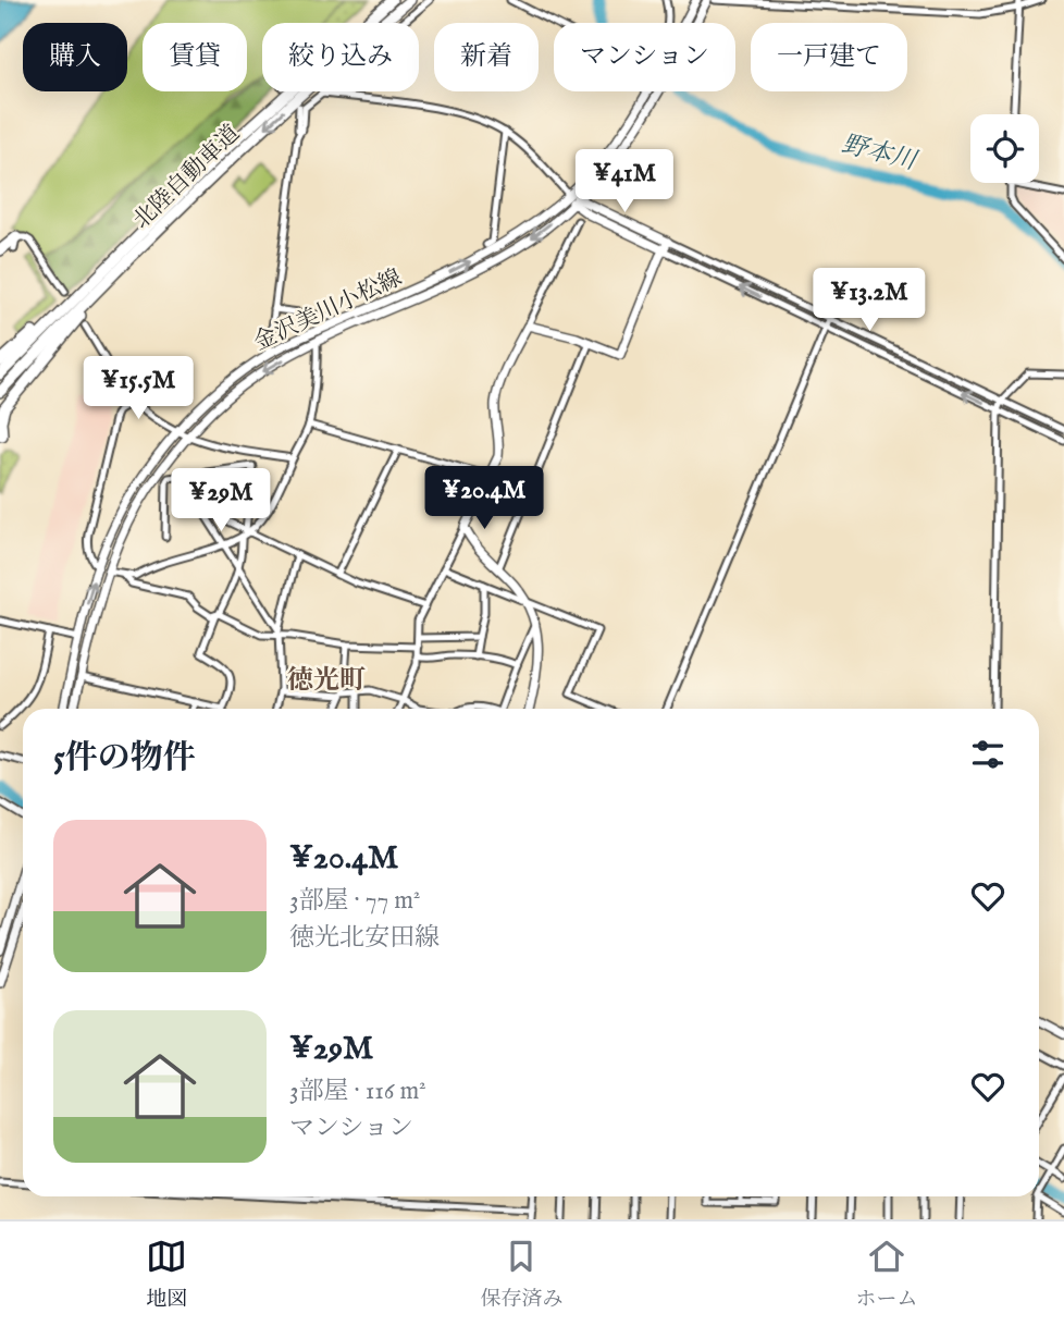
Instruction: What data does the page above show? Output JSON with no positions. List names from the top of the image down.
{
  "streets": {
    "highway": ["北陸自動車道"],
    "main road": ["金沢美川小松線"]
  },
  "districts": ["徳光町"],
  "water": ["野本川"],
  "page": {
    "chip": [
      "購入",
      "賃貸",
      "絞り込み",
      "新着",
      "マンション",
      "一戸建て"
    ],
    "price": [
      "¥41M",
      "¥13.2M",
      "¥15.5M",
      "¥20.4M",
      "¥29M"
    ],
    "heading": "5件の物件",
    "list": [
      {
        "name": "¥20.4M",
        "note": "3部屋 · 77 m² · 徳光北安田線"
      },
      {
        "name": "¥29M",
        "note": "3部屋 · 116 m² · マンション"
      }
    ],
    "tabs": ["地図", "保存済み", "ホーム"]
  }
}
